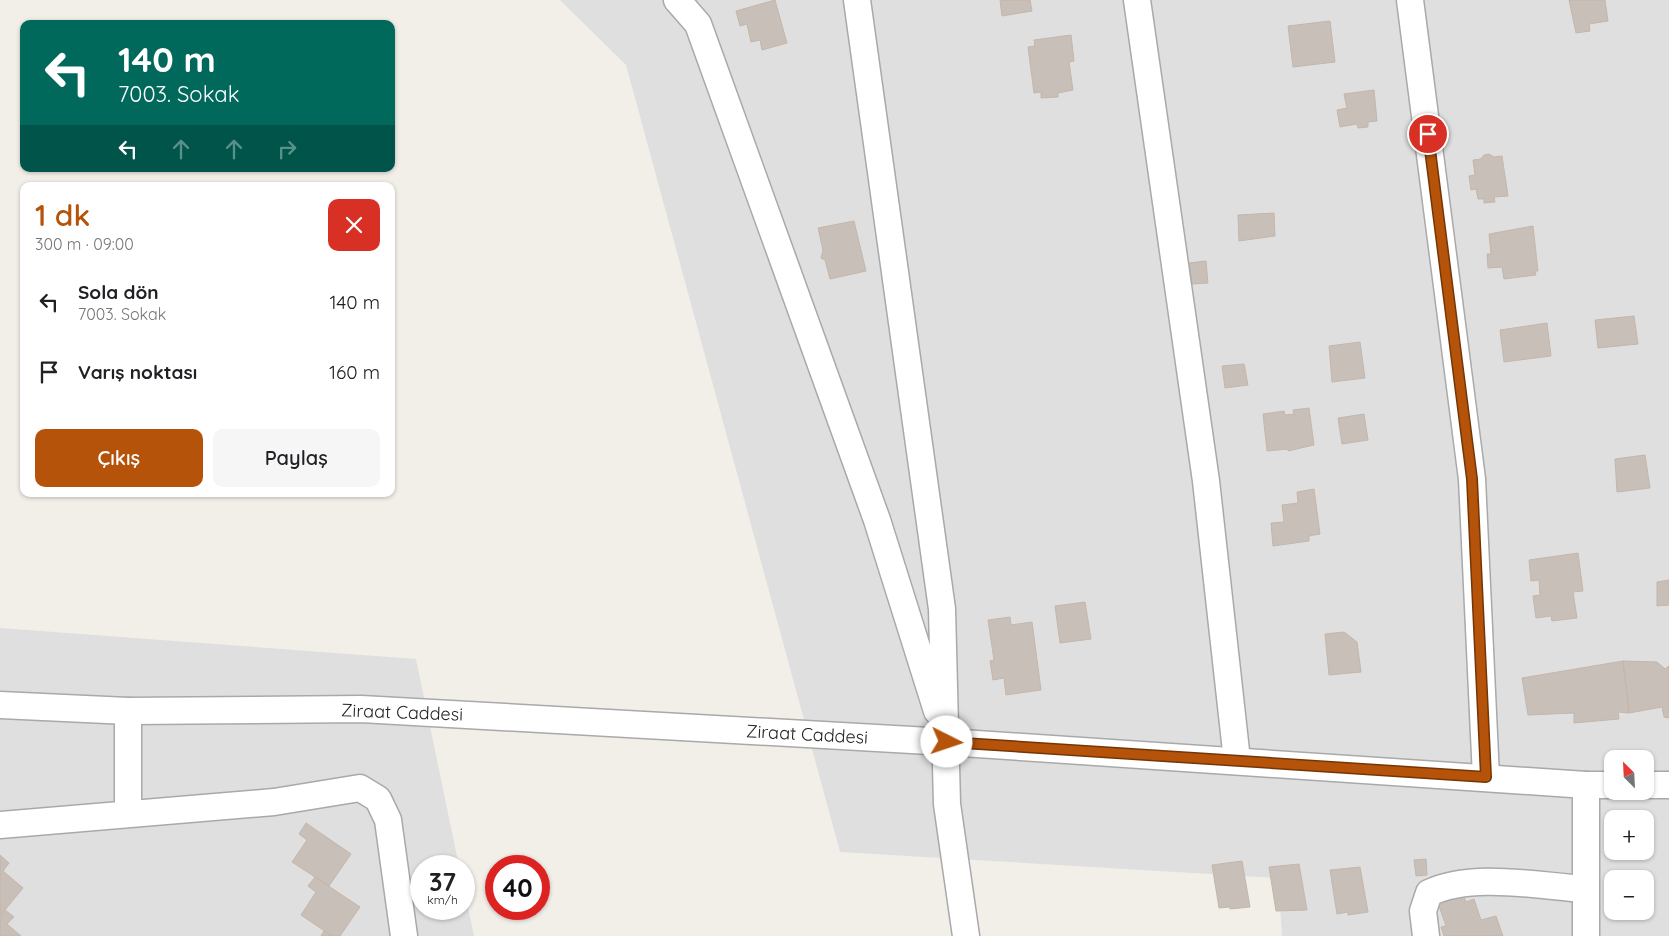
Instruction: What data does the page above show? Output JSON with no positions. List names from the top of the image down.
{
  "streets": {
    "street": ["Ziraat Caddesi"]
  },
  "north": "top left",
  "page": {
    "turn": ["140 m", "7003. Sokak"],
    "heading": ["1 dk", "300 m · 09:00"],
    "list": [
      {
        "name": "Sola dön",
        "note": "7003. Sokak",
        "value": "140 m"
      },
      {
        "name": "Varış noktası",
        "value": "160 m"
      }
    ],
    "buttons": ["Çıkış", "Paylaş"],
    "map_buttons": ["+", "−"],
    "speed": "37 km/h",
    "limit": "40"
  }
}
